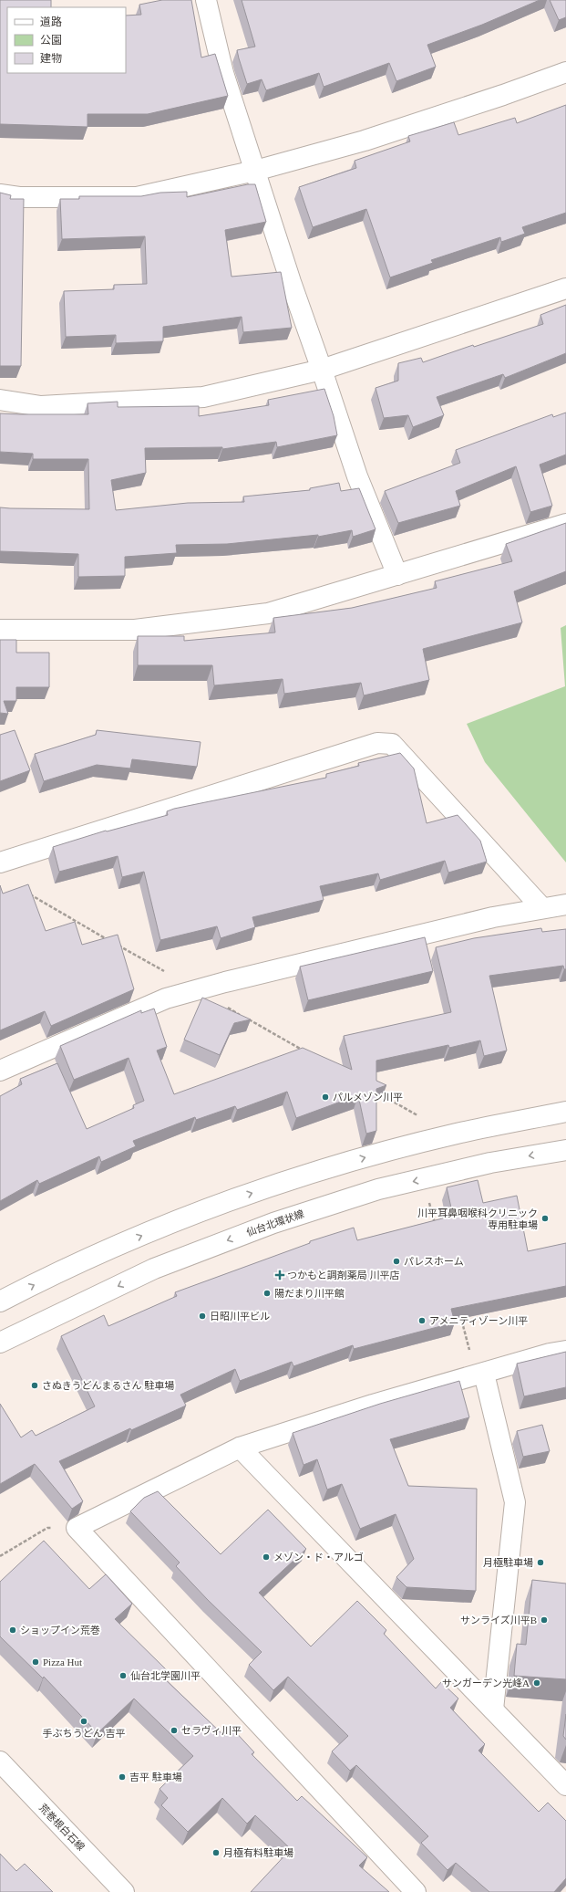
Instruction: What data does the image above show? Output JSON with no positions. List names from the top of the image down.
{
  "streets": {
    "street": ["仙台北環状線", "荒巻根白石線"]
  },
  "places": {
    "other": [
      "パルメゾン川平",
      "川平耳鼻咽喉科クリニック 専用駐車場",
      "パレスホーム",
      "陽だまり川平館",
      "日昭川平ビル",
      "アメニティゾーン川平",
      "さぬきうどんまるさん 駐車場",
      "メゾン・ド・アルゴ",
      "月極駐車場",
      "サンライズ川平B",
      "ショップイン荒巻",
      "Pizza Hut",
      "仙台北学園川平",
      "サンガーデン光峰A",
      "手ぶちうどん 吉平",
      "セラヴィ川平",
      "吉平 駐車場",
      "月極有料駐車場"
    ],
    "health": ["つかもと調剤薬局 川平店"]
  },
  "legend": ["道路", "公園", "建物"]
}
